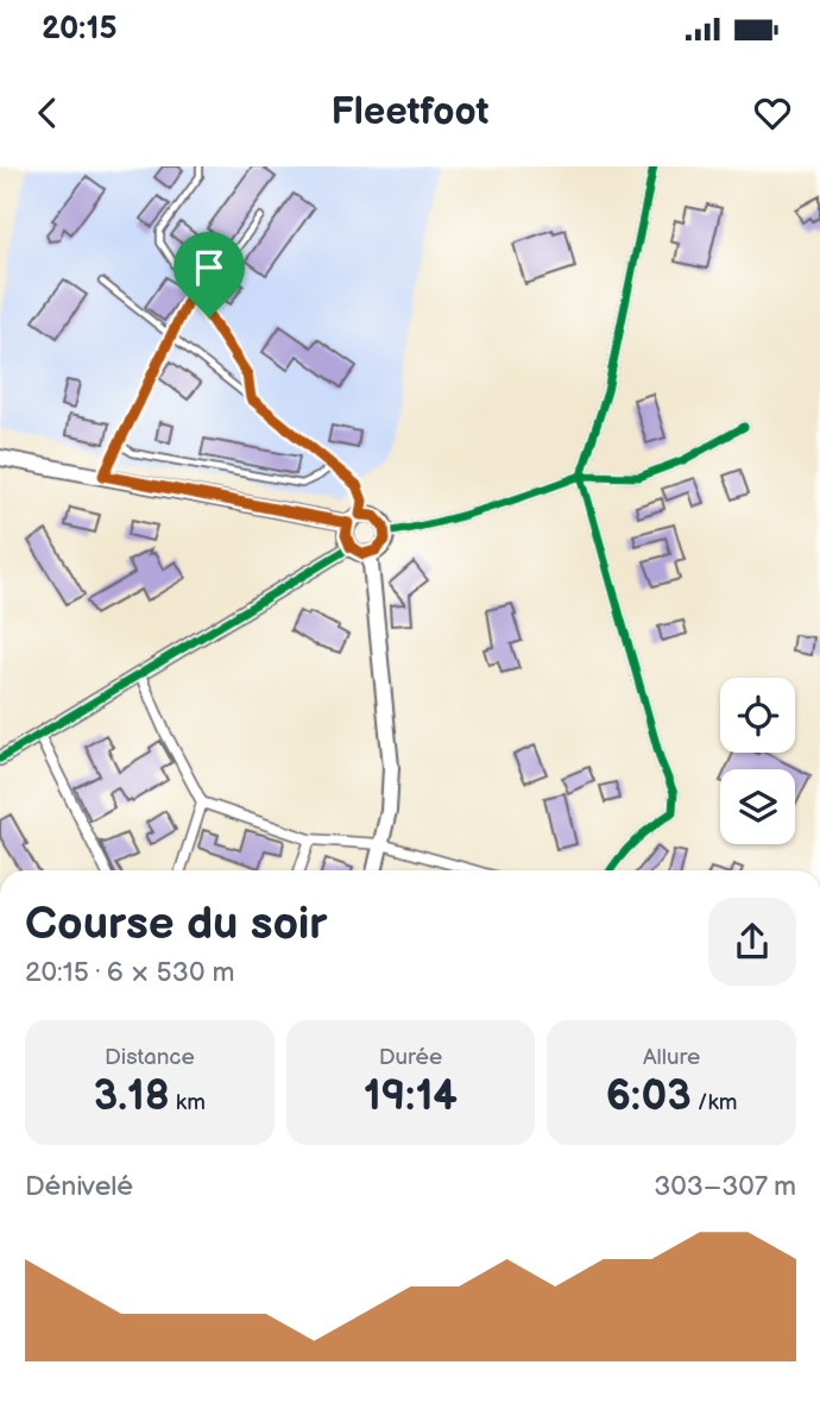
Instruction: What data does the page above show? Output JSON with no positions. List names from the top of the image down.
{
  "page": {
    "status": "20:15",
    "header": "Fleetfoot",
    "heading": ["Course du soir", "20:15 · 6 × 530 m"],
    "stats": [
      ["Distance", "3.18 km"],
      ["Durée", "19:14"],
      ["Allure", "6:03 /km"]
    ],
    "chart": ["Dénivelé", "303–307 m"]
  }
}
